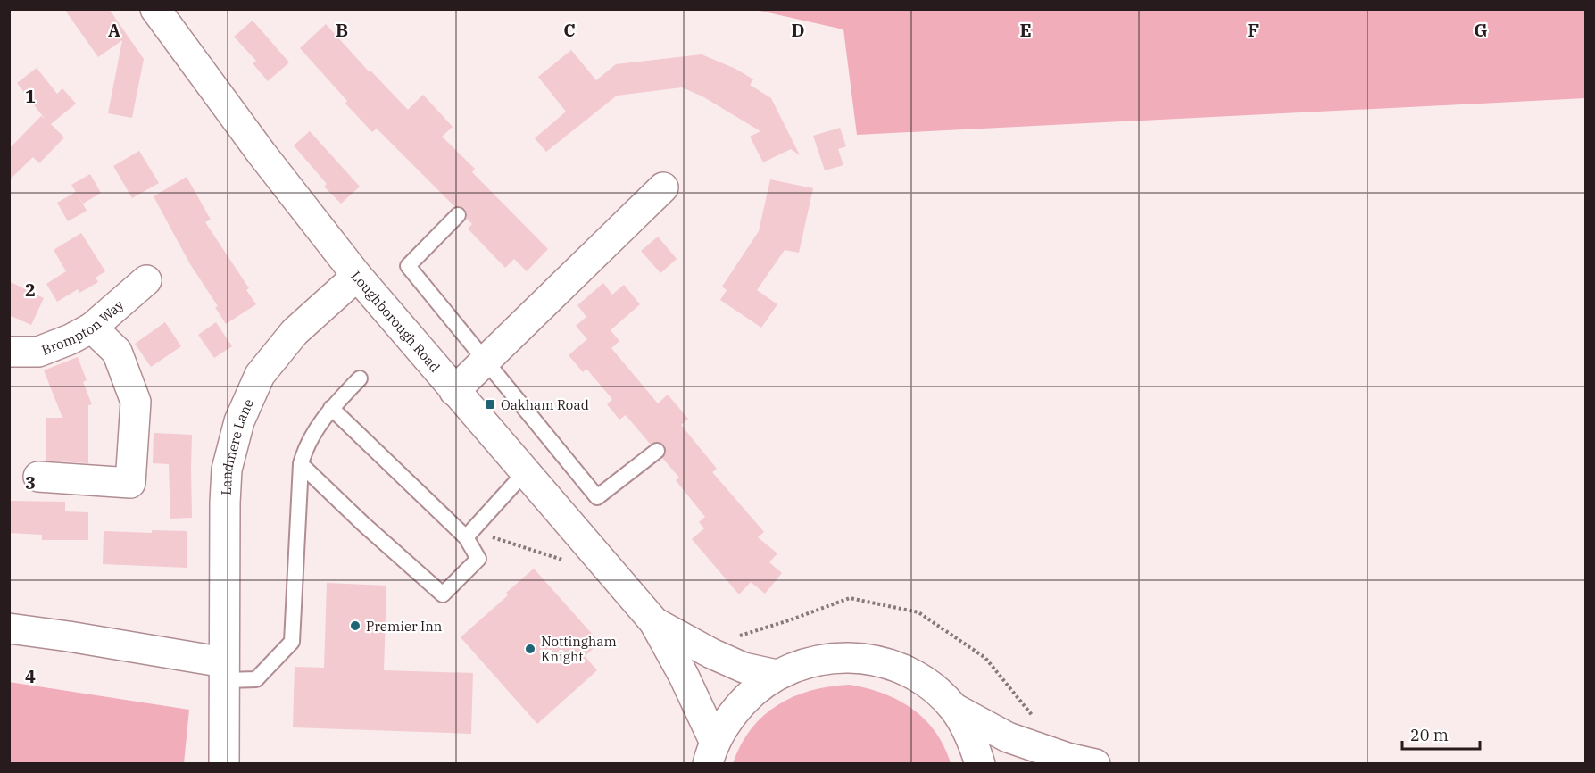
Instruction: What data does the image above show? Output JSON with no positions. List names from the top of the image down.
{
  "streets": {
    "main road": ["Loughborough Road", "Brompton Way", "Landmere Lane"]
  },
  "crossings": [
    ["Loughborough Road", "Landmere Lane"]
  ],
  "places": {
    "transit": ["Oakham Road"],
    "other": ["Premier Inn", "Nottingham Knight"]
  },
  "scale_bar": "20 m",
  "grid": {
    "columns": [
      "A",
      "B",
      "C",
      "D",
      "E",
      "F",
      "G"
    ],
    "rows": [
      "1",
      "2",
      "3",
      "4"
    ]
  }
}
